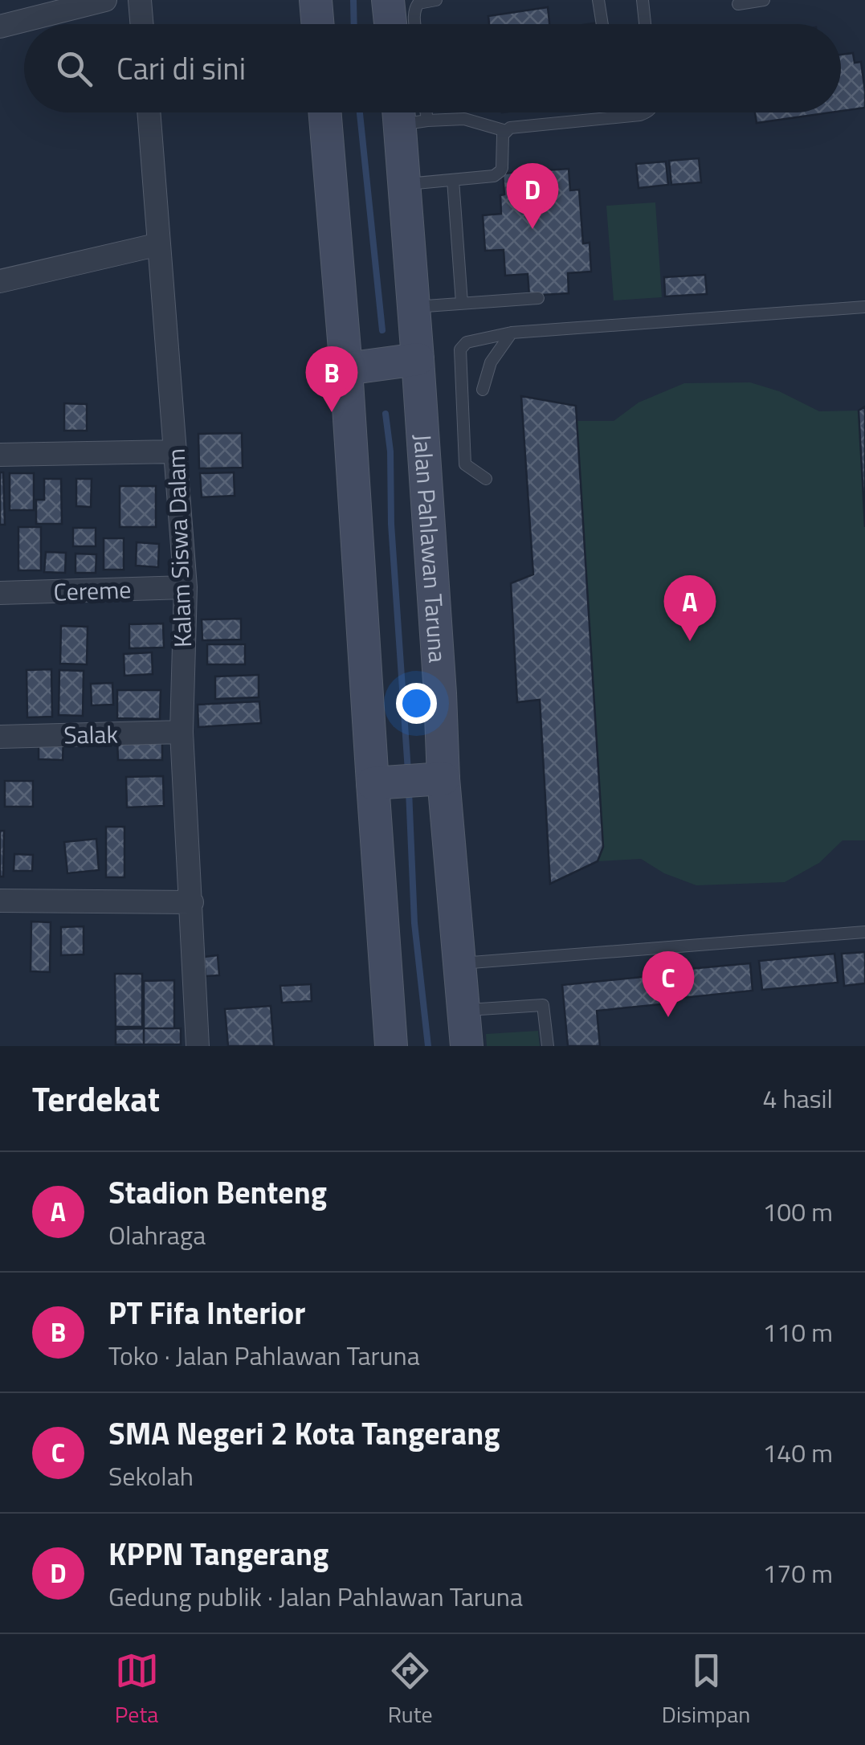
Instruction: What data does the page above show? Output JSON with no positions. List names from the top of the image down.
{
  "streets": {
    "main road": ["Jalan Pahlawan Taruna"],
    "street": ["Kalam Siswa Dalam", "Cereme", "Salak"]
  },
  "crossings": [
    ["Kalam Siswa Dalam", "Cereme"],
    ["Kalam Siswa Dalam", "Salak"]
  ],
  "page": {
    "search": "Cari di sini",
    "pins": [
      "D",
      "B",
      "A",
      "C"
    ],
    "heading": ["Terdekat", "4 hasil"],
    "list": [
      {
        "mark": "A",
        "name": "Stadion Benteng",
        "note": "Olahraga",
        "value": "100 m"
      },
      {
        "mark": "B",
        "name": "PT Fifa Interior",
        "note": "Toko · Jalan Pahlawan Taruna",
        "value": "110 m"
      },
      {
        "mark": "C",
        "name": "SMA Negeri 2 Kota Tangerang",
        "note": "Sekolah",
        "value": "140 m"
      },
      {
        "mark": "D",
        "name": "KPPN Tangerang",
        "note": "Gedung publik · Jalan Pahlawan Taruna",
        "value": "170 m"
      }
    ],
    "nav": ["Peta", "Rute", "Disimpan"]
  }
}
